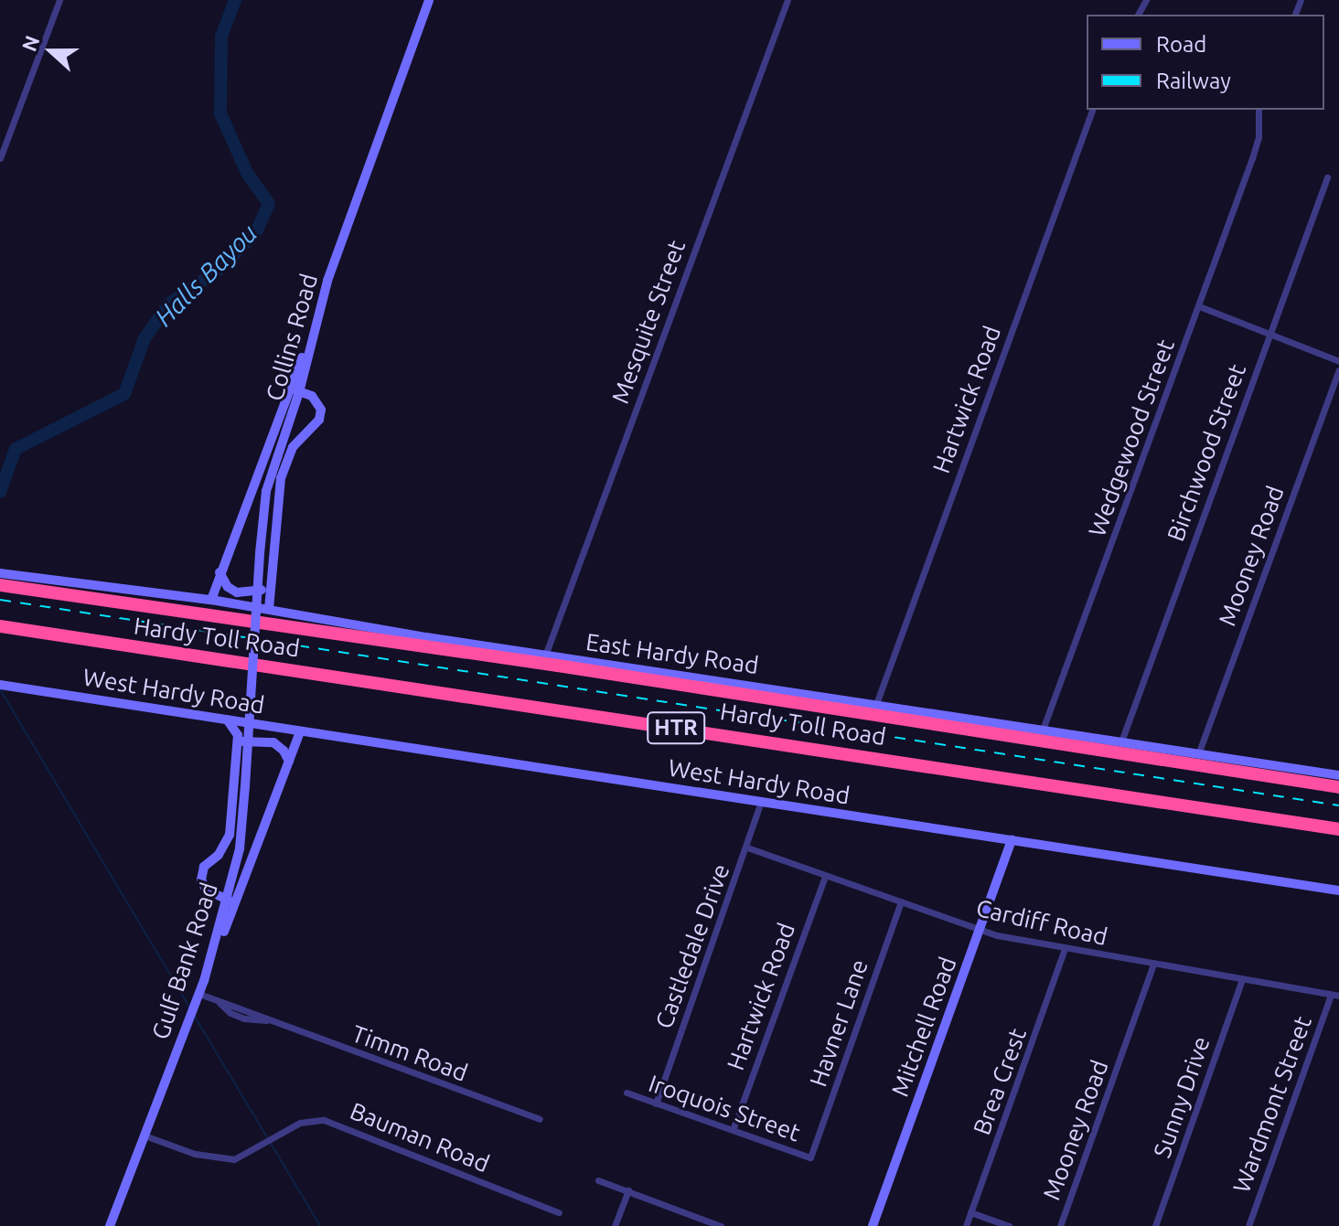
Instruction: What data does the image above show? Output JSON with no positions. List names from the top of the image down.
{
  "streets": {
    "highway": ["Hardy Toll Road", "HTR"],
    "main road": [
      "Collins Road",
      "East Hardy Road",
      "West Hardy Road",
      "Gulf Bank Road",
      "Mitchell Road"
    ],
    "street": [
      "Mesquite Street",
      "Hartwick Road",
      "Wedgewood Street",
      "Birchwood Street",
      "Mooney Road",
      "Cardiff Road",
      "Castledale Drive",
      "Havner Lane",
      "Timm Road",
      "Brea Crest",
      "Sunny Drive",
      "Wardmont Street",
      "Iroquois Street",
      "Bauman Road"
    ]
  },
  "crossings": [
    ["Mesquite Street", "East Hardy Road"],
    ["Collins Road", "Gulf Bank Road"],
    ["Hartwick Road", "East Hardy Road"],
    ["Hartwick Road", "Cardiff Road"],
    ["Hartwick Road", "Iroquois Street"],
    ["Wedgewood Street", "East Hardy Road"],
    ["Birchwood Street", "East Hardy Road"],
    ["Mooney Road", "East Hardy Road"],
    ["Mooney Road", "Cardiff Road"],
    ["Hardy Toll Road", "East Hardy Road"],
    ["West Hardy Road", "Castledale Drive"],
    ["West Hardy Road", "Mitchell Road"],
    ["Cardiff Road", "Castledale Drive"],
    ["Cardiff Road", "Havner Lane"],
    ["Cardiff Road", "Mitchell Road"],
    ["Cardiff Road", "Brea Crest"],
    ["Cardiff Road", "Sunny Drive"],
    ["Cardiff Road", "Wardmont Street"],
    ["Castledale Drive", "Iroquois Street"],
    ["Gulf Bank Road", "Timm Road"],
    ["Gulf Bank Road", "Bauman Road"],
    ["Havner Lane", "Iroquois Street"]
  ],
  "water": ["Halls Bayou"],
  "legend": ["Road", "Railway"],
  "north": "left"
}
